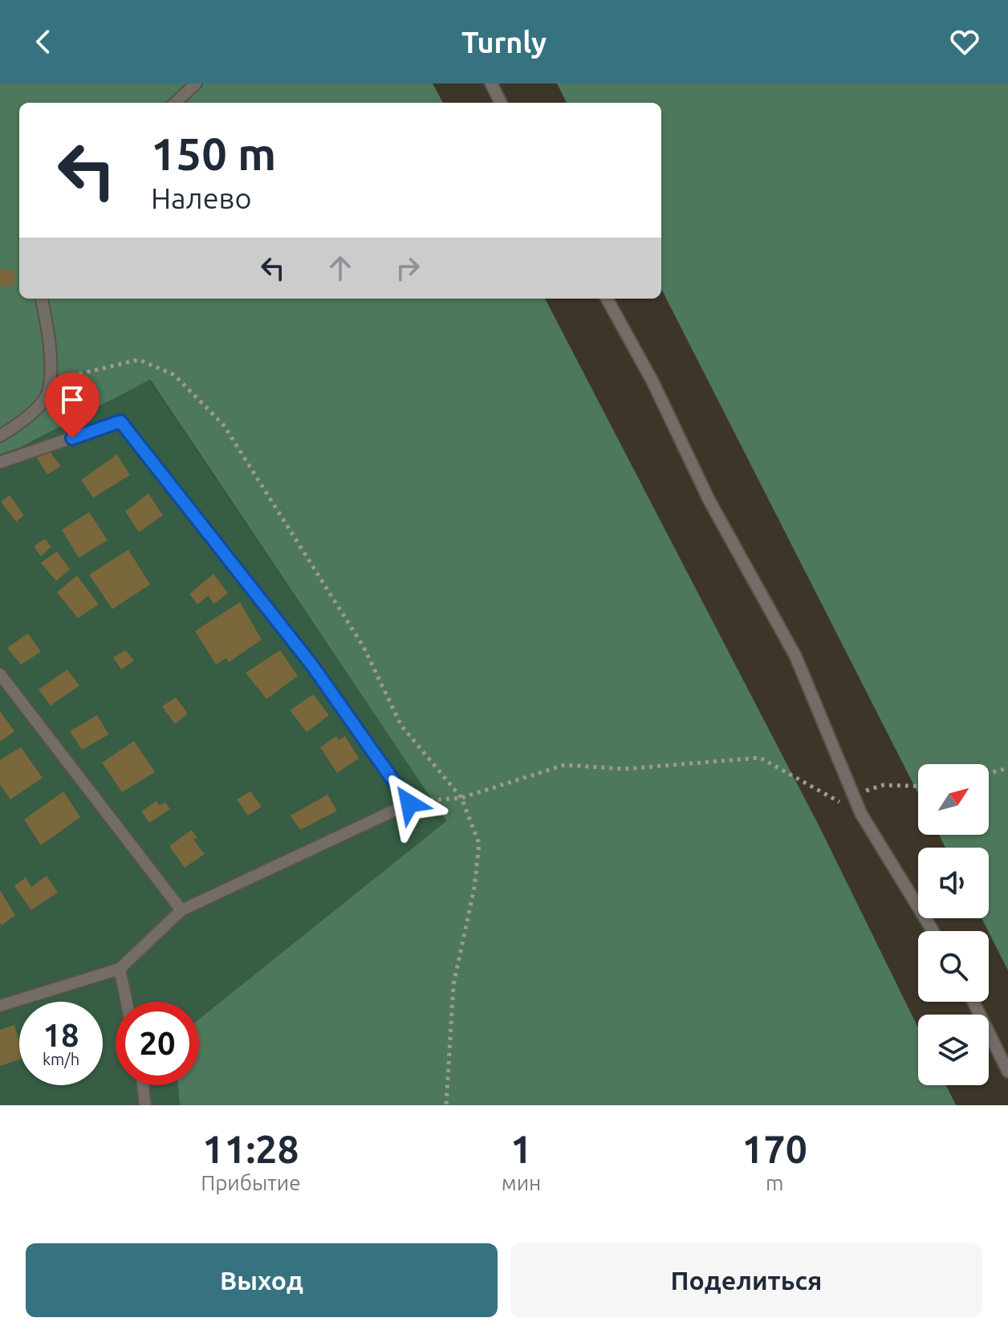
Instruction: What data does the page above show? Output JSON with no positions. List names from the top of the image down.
{
  "north": "top right",
  "page": {
    "header": "Turnly",
    "turn": ["150 m", "Налево"],
    "speed": "18 km/h",
    "limit": "20",
    "eta": [
      "11:28",
      "Прибытие",
      "1",
      "мин",
      "170",
      "m"
    ],
    "buttons": ["Выход", "Поделиться"]
  }
}
